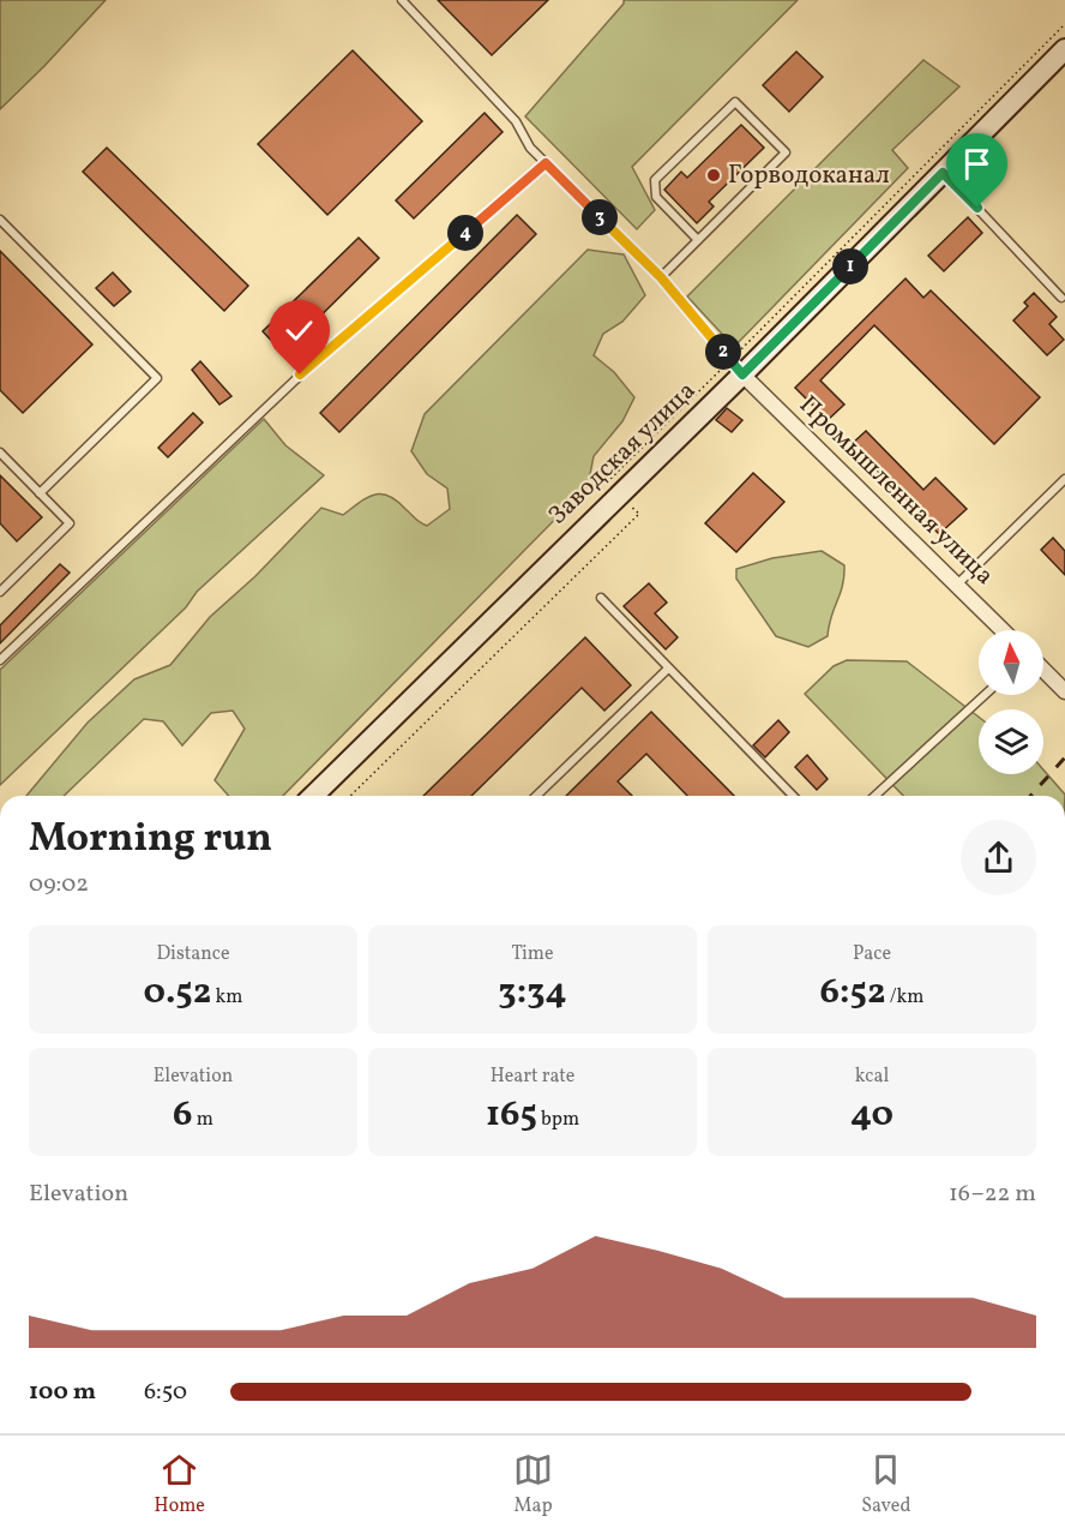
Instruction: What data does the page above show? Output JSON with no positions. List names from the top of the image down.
{
  "streets": {
    "main road": ["Заводская улица"],
    "street": ["Промышленная улица"]
  },
  "crossings": [
    ["Заводская улица", "Промышленная улица"]
  ],
  "places": ["Горводоканал"],
  "north": "top",
  "page": {
    "pins": [
      "3",
      "4",
      "1",
      "2"
    ],
    "heading": ["Morning run", "09:02"],
    "stats": [
      ["Distance", "0.52 km"],
      ["Time", "3:34"],
      ["Pace", "6:52 /km"],
      ["Elevation", "6 m"],
      ["Heart rate", "165 bpm"],
      ["kcal", "40"]
    ],
    "chart": ["Elevation", "16–22 m"],
    "list": [
      {
        "name": "100 m",
        "note": "6:50"
      }
    ],
    "tabs": ["Home", "Map", "Saved"]
  }
}
